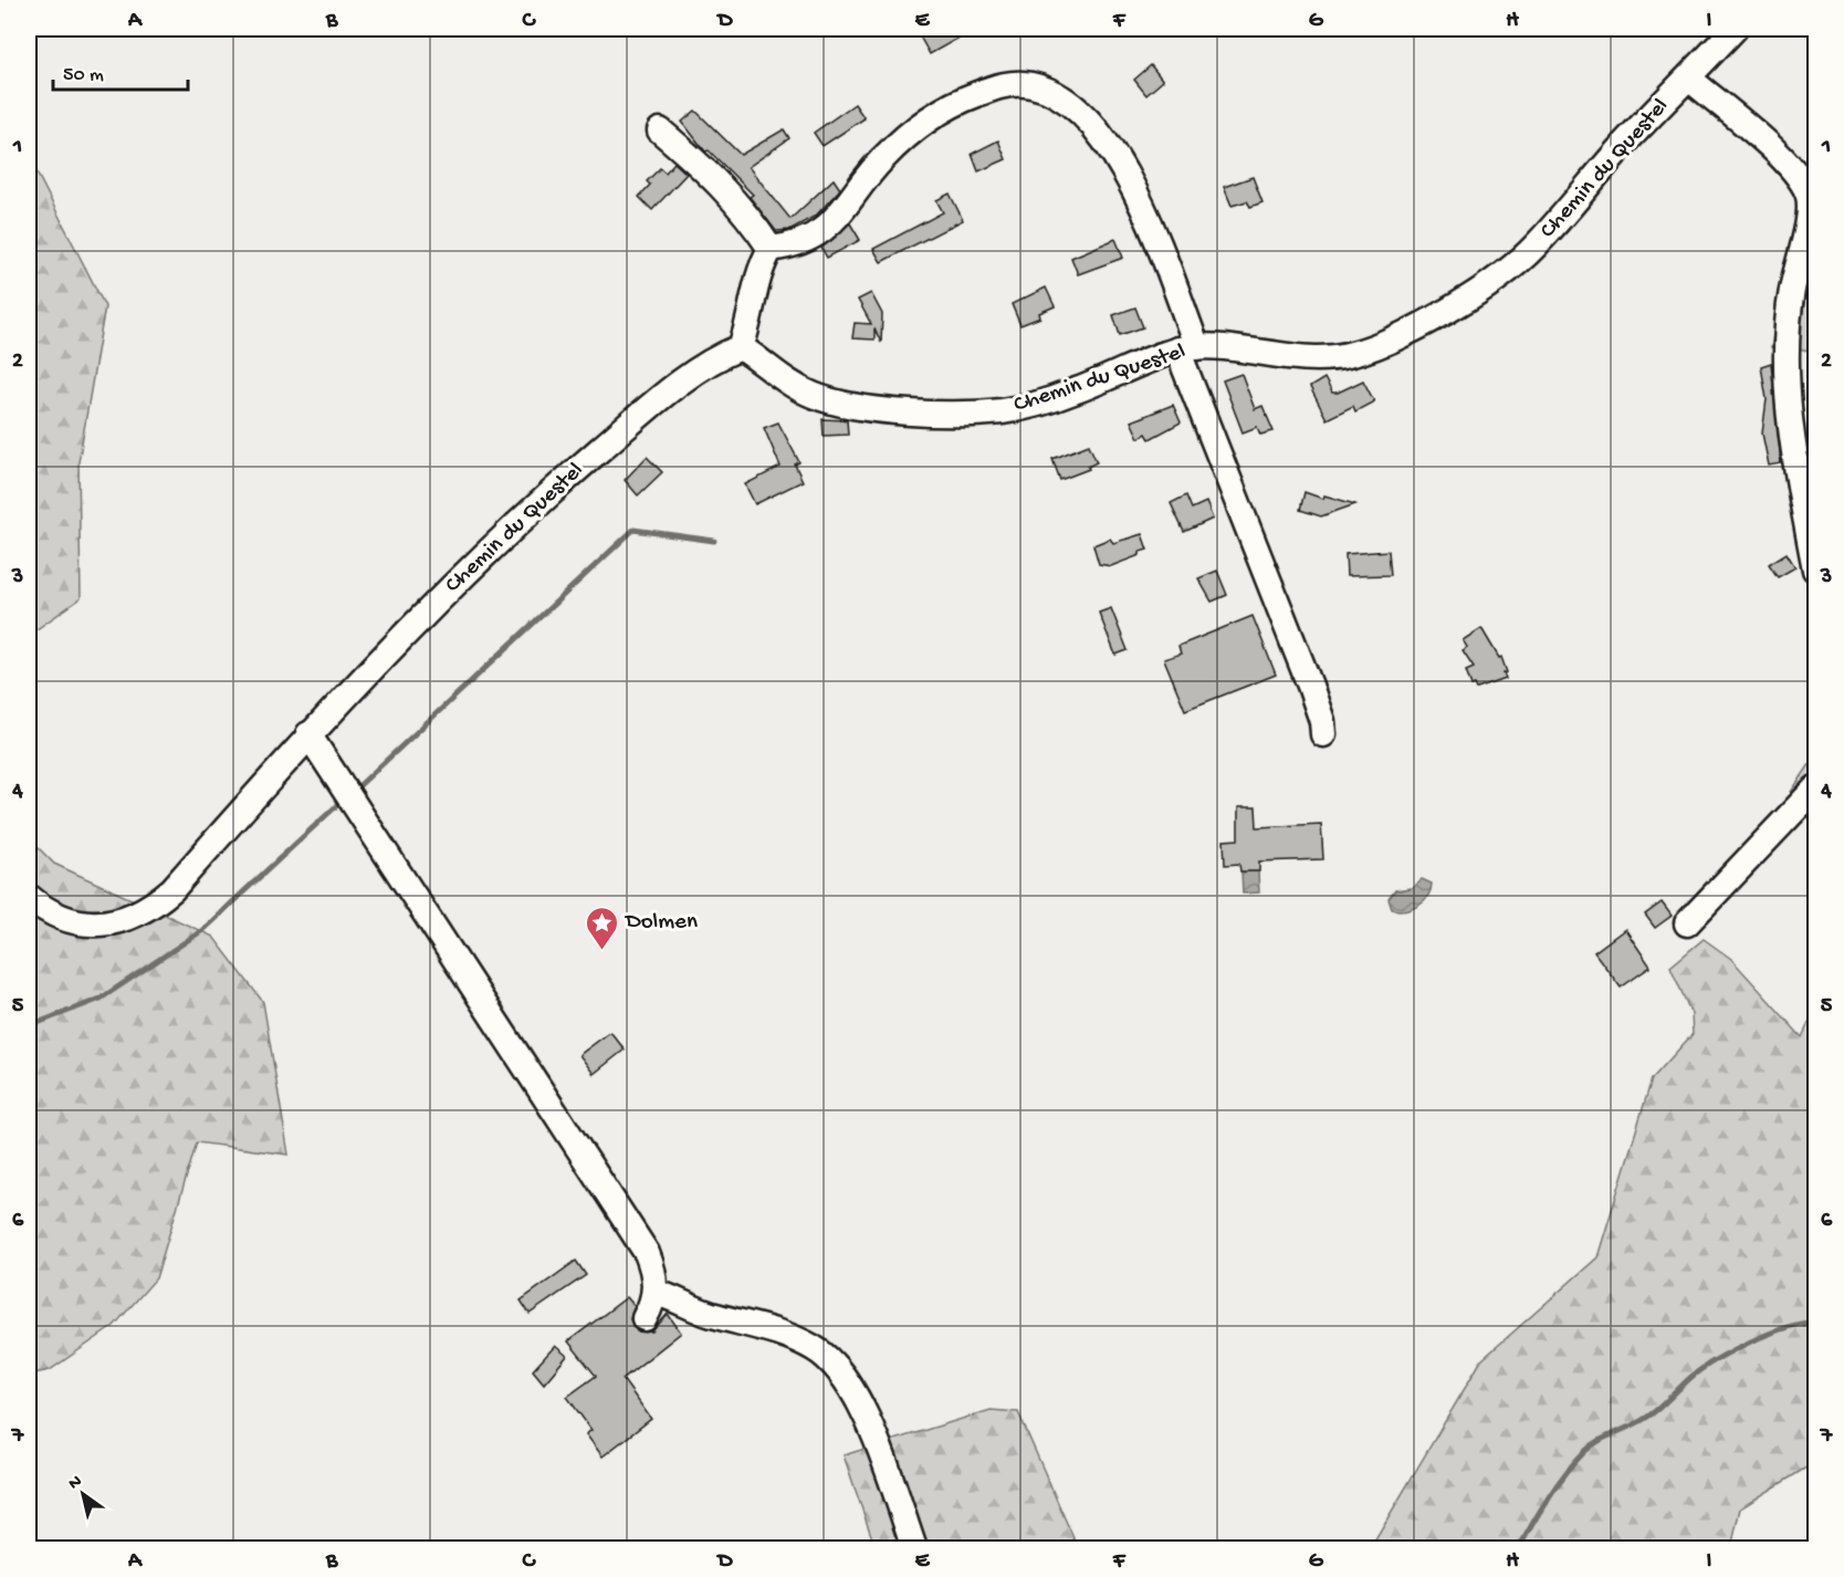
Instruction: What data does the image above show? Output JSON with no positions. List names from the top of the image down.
{
  "streets": {
    "street": ["Chemin du Questel"]
  },
  "places": {
    "place": ["Dolmen"]
  },
  "scale_bar": "50 m",
  "north": "top left",
  "grid": {
    "columns": [
      "A",
      "B",
      "C",
      "D",
      "E",
      "F",
      "G",
      "H",
      "I"
    ],
    "rows": [
      "1",
      "2",
      "3",
      "4",
      "5",
      "6",
      "7"
    ]
  }
}
